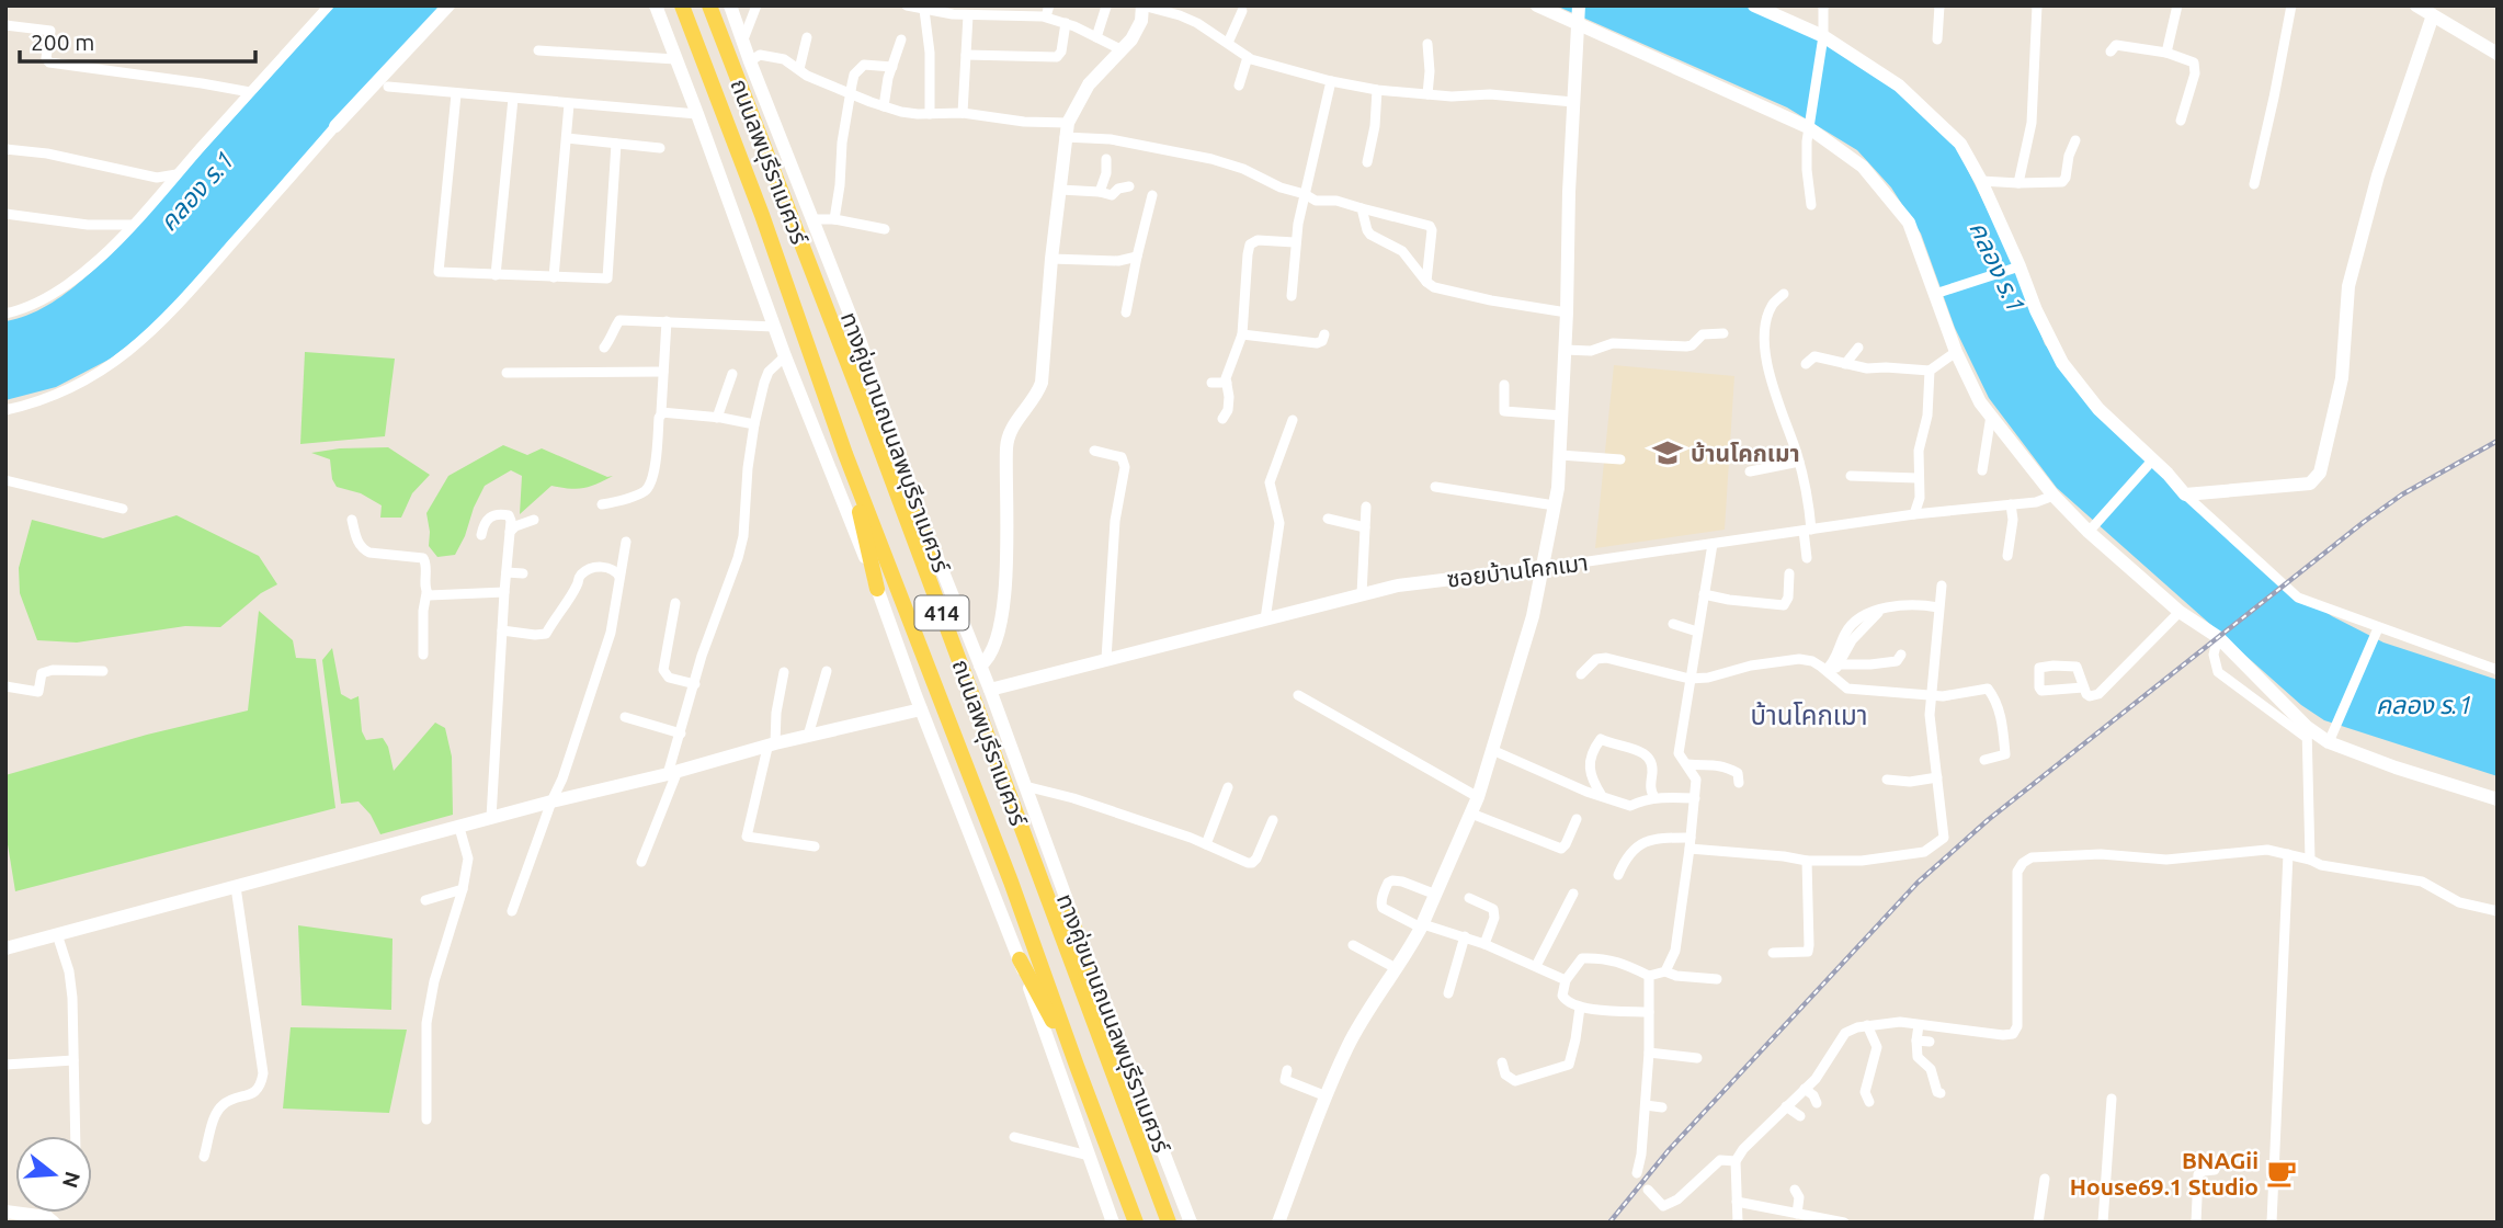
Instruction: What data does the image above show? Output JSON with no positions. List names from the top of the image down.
{
  "streets": {
    "main road": ["ถนนลพบุรีราเมศวร์", "414"],
    "street": ["ทางคู่ขนานถนนลพบุรีราเมศวร์", "ซอยบ้านโคกเมา"]
  },
  "crossings": [
    ["ทางคู่ขนานถนนลพบุรีราเมศวร์", "ซอยบ้านโคกเมา"]
  ],
  "districts": ["บ้านโคกเมา"],
  "water": ["คลอง ร.1"],
  "places": {
    "school or university": ["บ้านโคกเมา"],
    "cafe": ["BNAGii House69.1 Studio"]
  },
  "scale_bar": "200 m",
  "north": "right"
}
